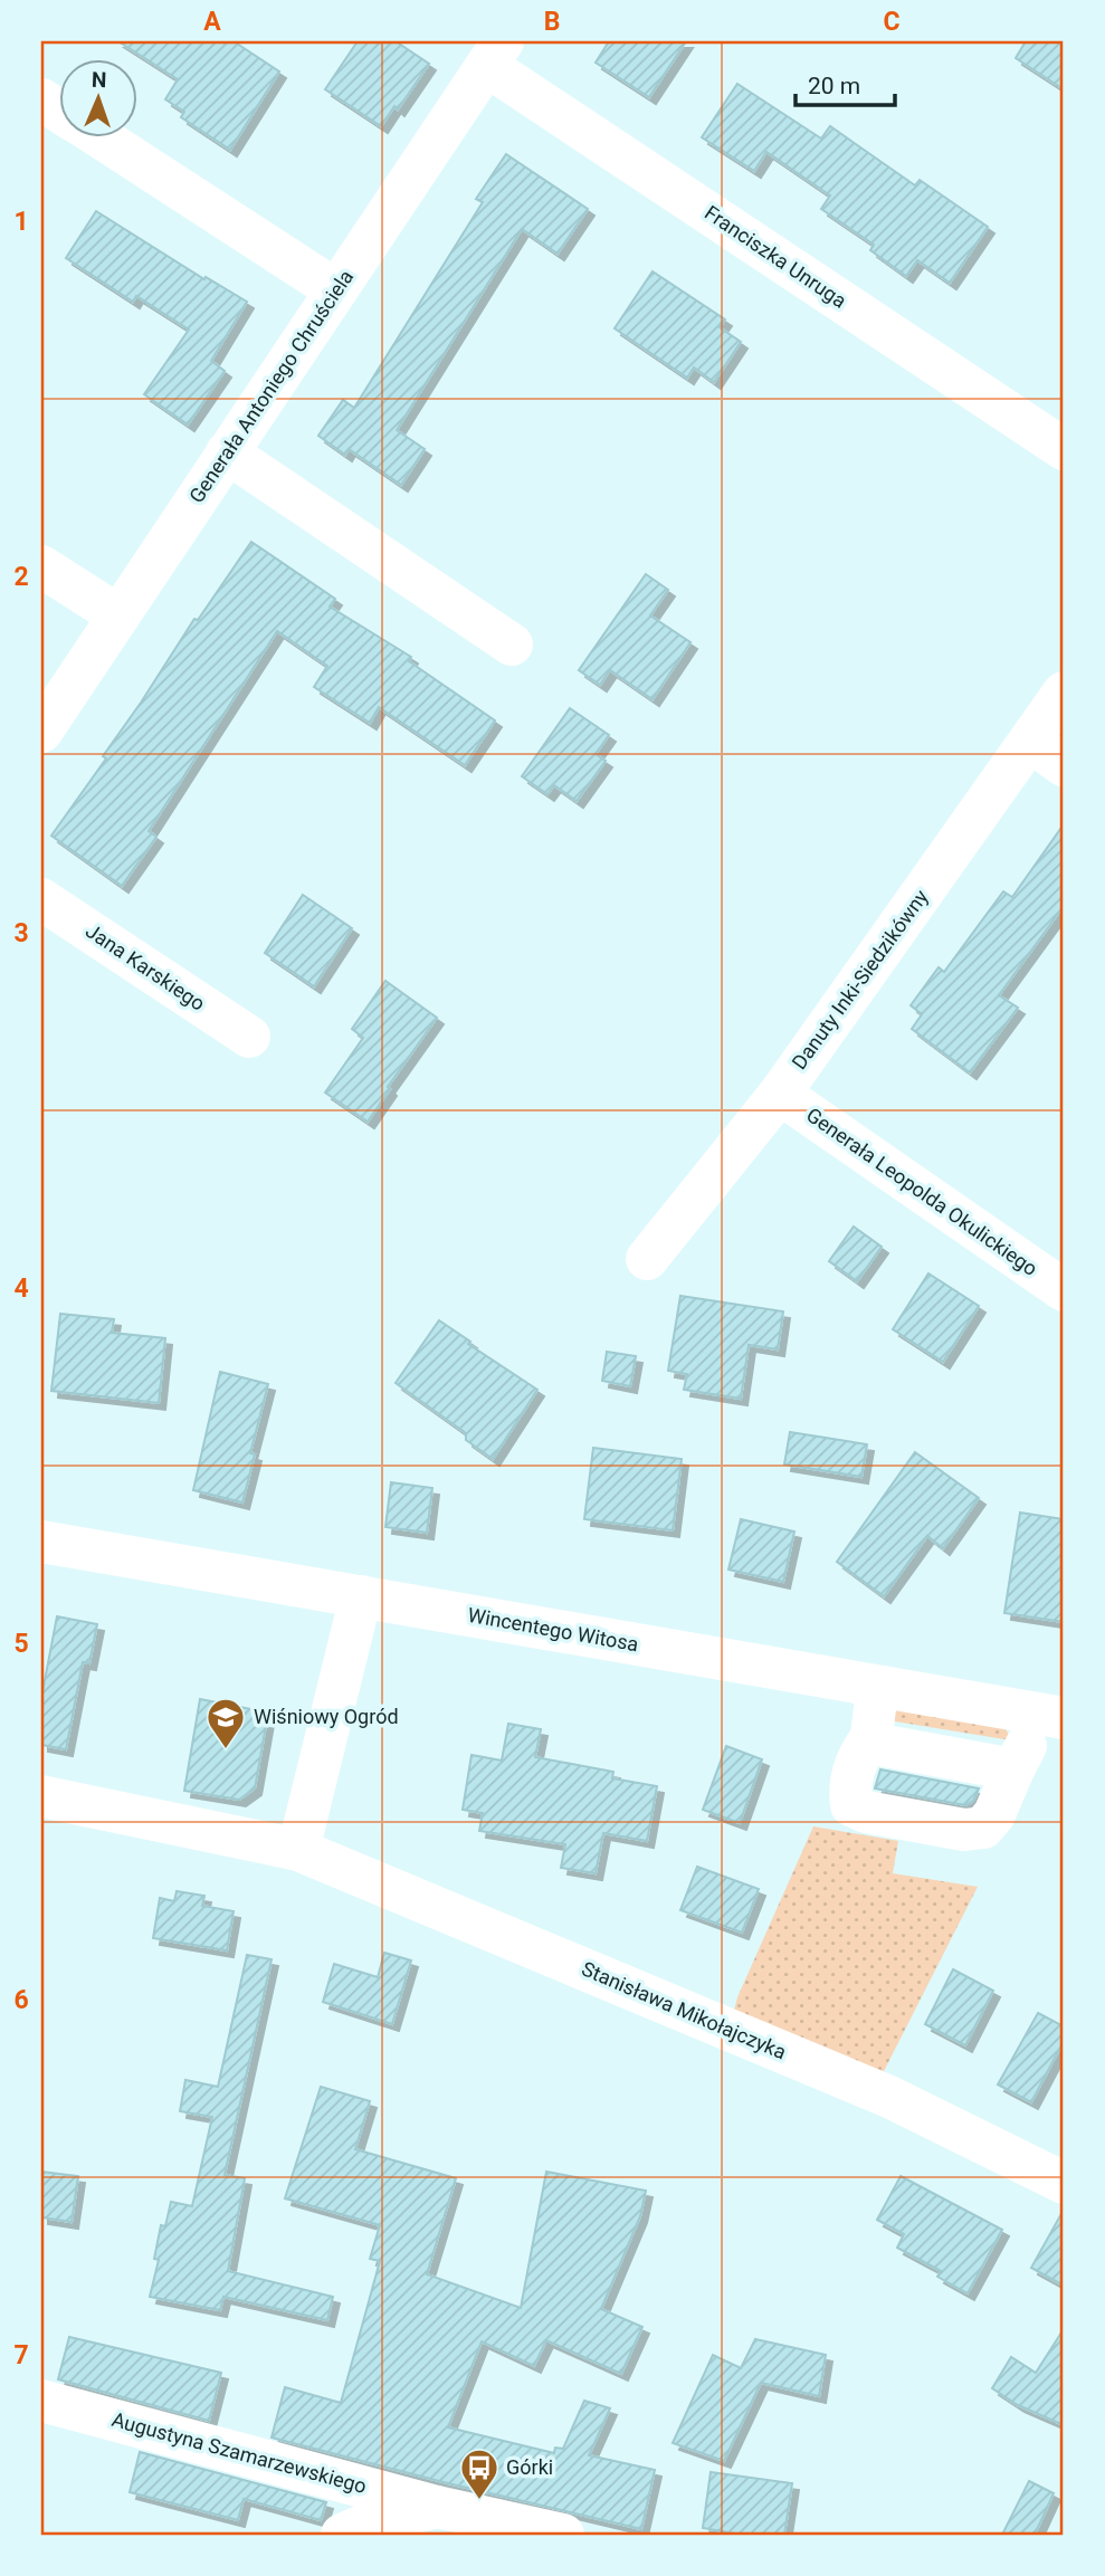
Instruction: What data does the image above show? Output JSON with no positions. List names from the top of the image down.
{
  "streets": {
    "street": [
      "Franciszka Unruga",
      "Generała Antoniego Chruściela",
      "Jana Karskiego",
      "Danuty Inki-Siedzikówny",
      "Generała Leopolda Okulickiego",
      "Wincentego Witosa",
      "Stanisława Mikołajczyka",
      "Augustyna Szamarzewskiego"
    ]
  },
  "crossings": [
    ["Franciszka Unruga", "Generała Antoniego Chruściela"],
    ["Danuty Inki-Siedzikówny", "Generała Leopolda Okulickiego"]
  ],
  "places": {
    "school or university": ["Wiśniowy Ogród"],
    "bus stop": ["Górki"]
  },
  "scale_bar": "20 m",
  "north": "top",
  "grid": {
    "columns": ["A", "B", "C"],
    "rows": [
      "1",
      "2",
      "3",
      "4",
      "5",
      "6",
      "7"
    ]
  }
}
